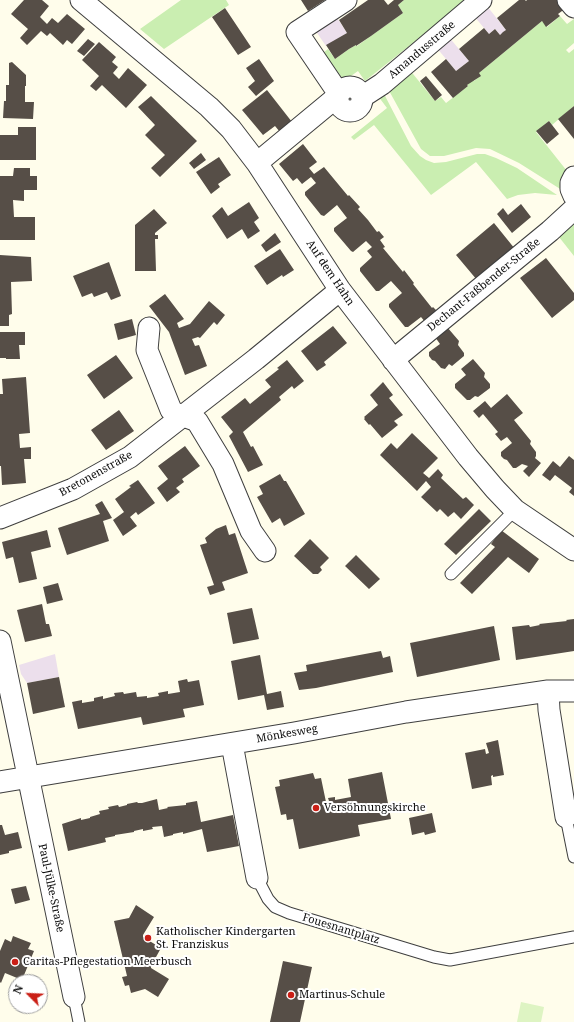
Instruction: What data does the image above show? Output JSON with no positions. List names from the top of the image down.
{
  "streets": {
    "street": [
      "Amandusstraße",
      "Auf dem Hahn",
      "Dechant-Faßbender-Straße",
      "Bretonenstraße",
      "Mönkesweg",
      "Paul-Jülke-Straße",
      "Fouesnantplatz"
    ]
  },
  "crossings": [
    ["Auf dem Hahn", "Dechant-Faßbender-Straße"],
    ["Auf dem Hahn", "Bretonenstraße"],
    ["Mönkesweg", "Paul-Jülke-Straße"],
    ["Mönkesweg", "Fouesnantplatz"]
  ],
  "places": [
    "Versöhnungskirche",
    "Katholischer Kindergarten St. Franziskus",
    "Caritas-Pflegestation Meerbusch",
    "Martinus-Schule"
  ],
  "north": "top left"
}
